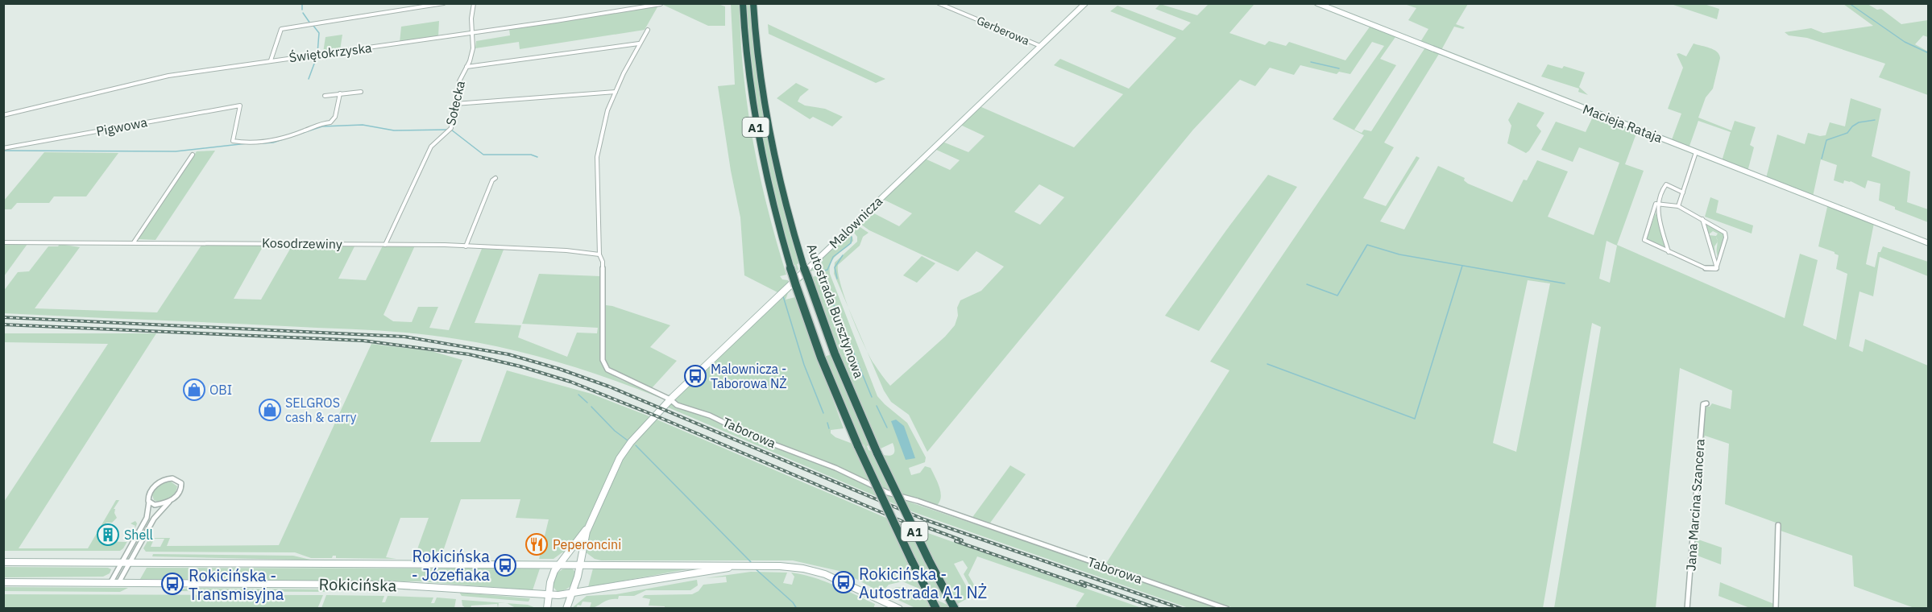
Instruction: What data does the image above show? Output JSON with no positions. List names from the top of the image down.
{
  "streets": {
    "highway": ["A1", "Autostrada Bursztynowa"],
    "street": [
      "Gerberowa",
      "Świętokrzyska",
      "Sołecka",
      "Macieja Rataja",
      "Pigwowa",
      "Malownicza",
      "Kosodrzewiny",
      "Taborowa",
      "Jana Marcina Szancera",
      "Rokicińska"
    ]
  },
  "crossings": [
    ["Gerberowa", "Malownicza"],
    ["Świętokrzyska", "Sołecka"],
    ["Sołecka", "Kosodrzewiny"],
    ["Malownicza", "Taborowa"],
    ["Malownicza", "Rokicińska"],
    ["Kosodrzewiny", "Taborowa"]
  ],
  "places": {
    "bus stop": [
      "Malownicza - Taborowa NŻ",
      "Rokicińska - Józefiaka",
      "Rokicińska - Autostrada A1 NŻ",
      "Rokicińska - Transmisyjna"
    ],
    "shop": ["OBI", "SELGROS cash & carry"],
    "building": ["Shell"],
    "restaurant": ["Peperoncini"]
  }
}
